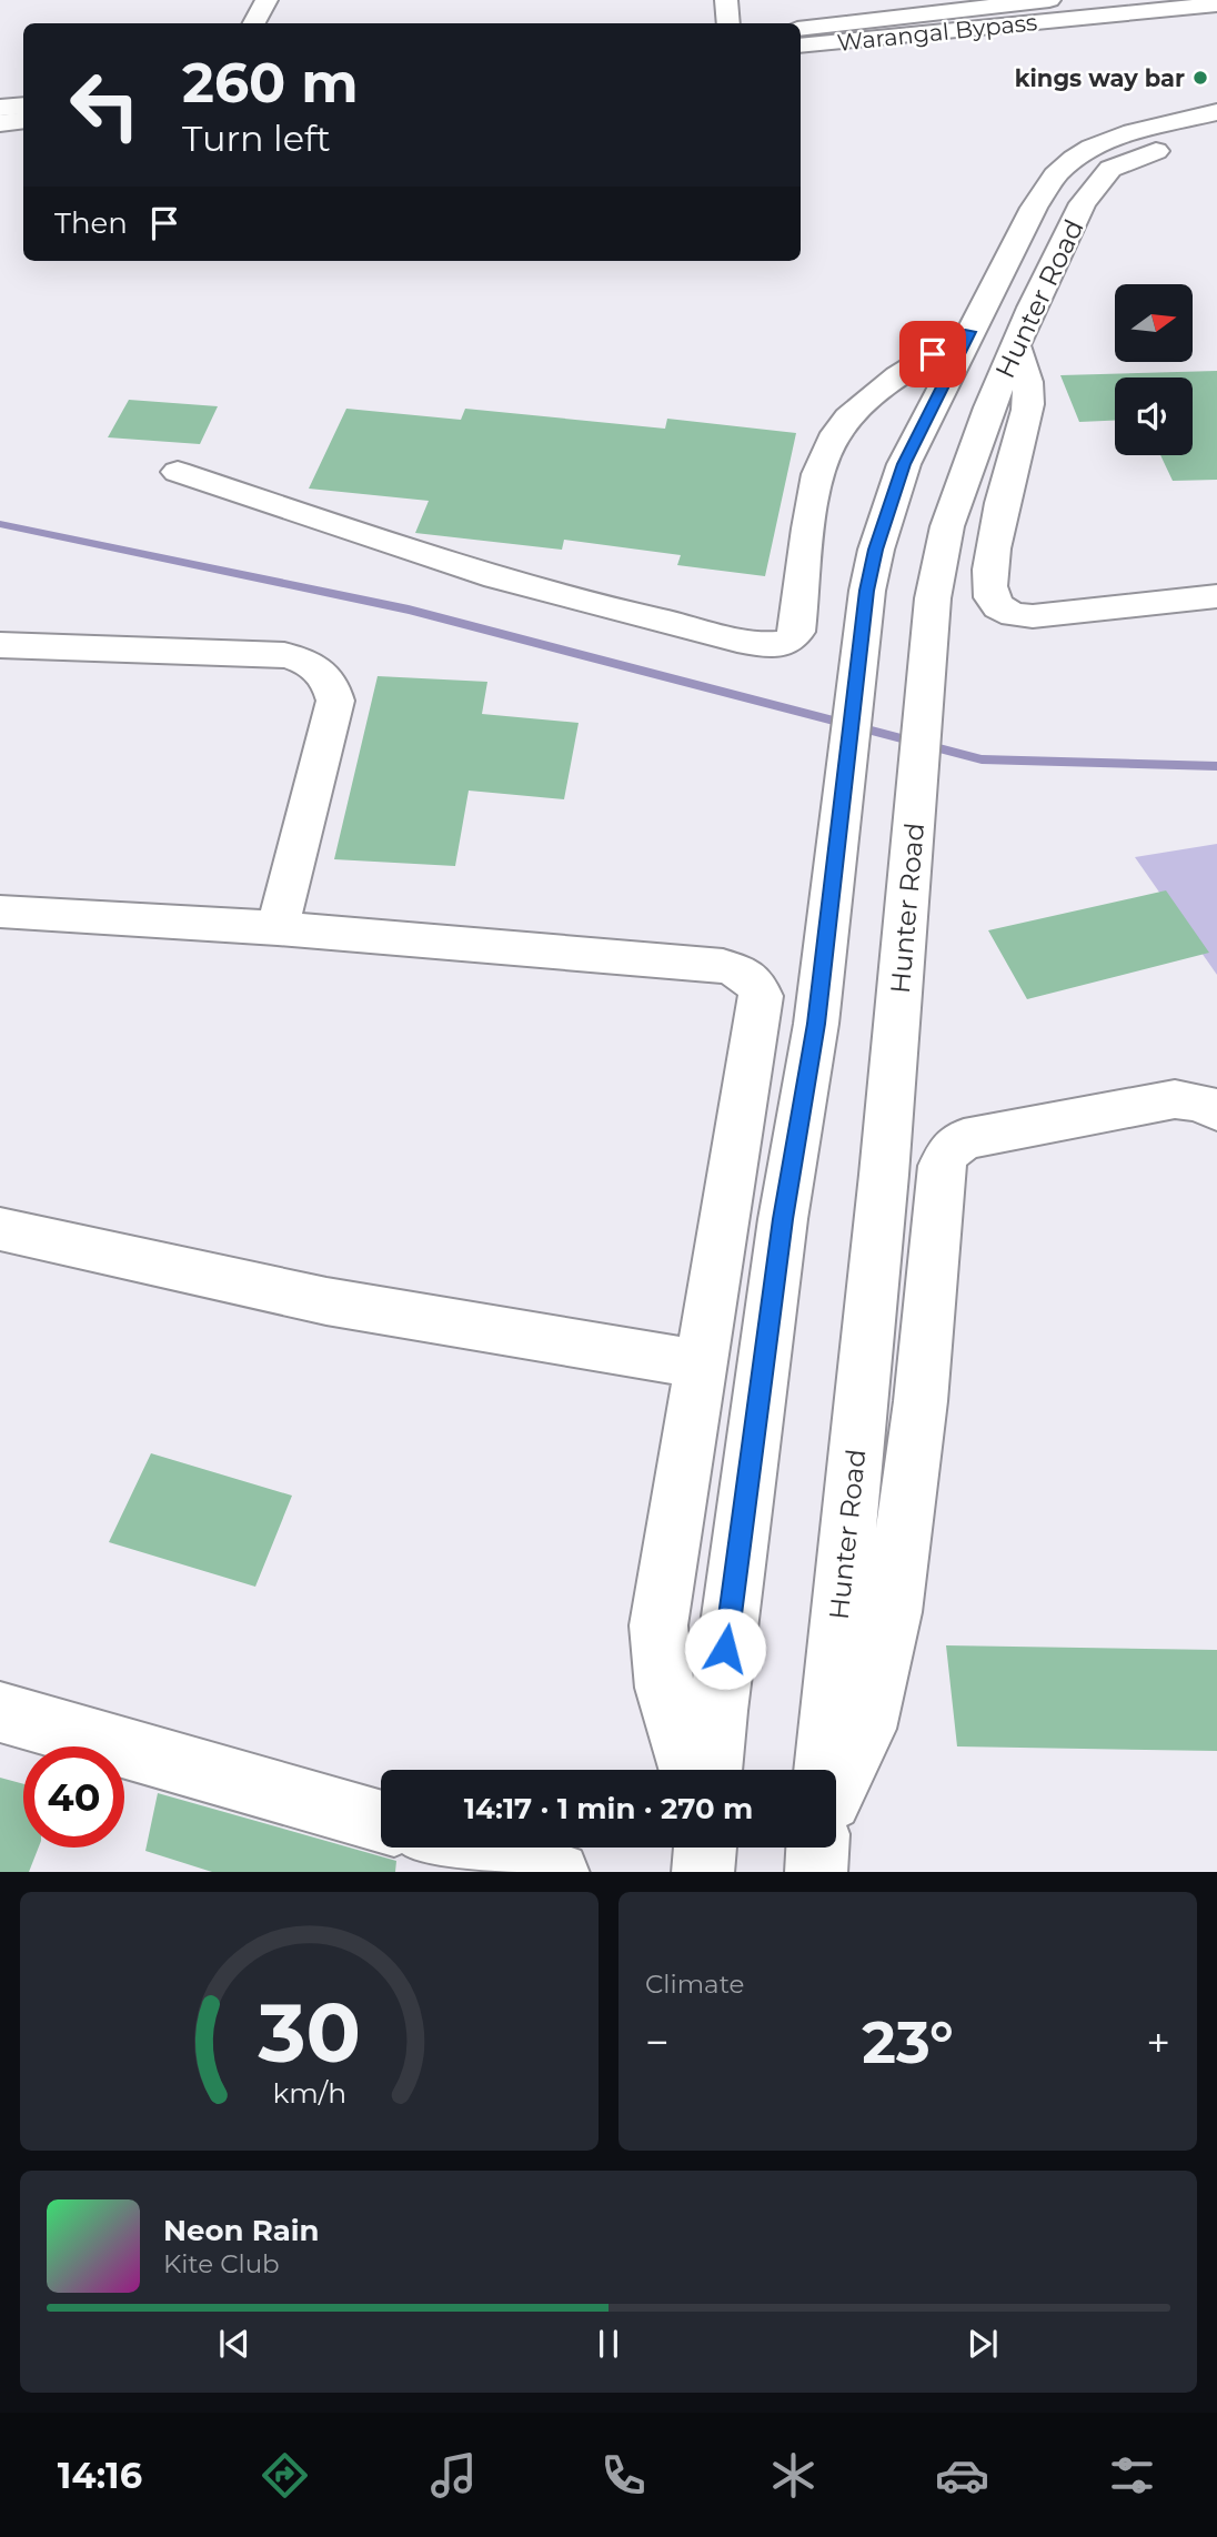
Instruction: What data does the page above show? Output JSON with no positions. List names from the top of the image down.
{
  "streets": {
    "street": ["Warangal Bypass", "Hunter Road"]
  },
  "places": ["kings way bar"],
  "north": "right",
  "page": {
    "turn": ["260 m", "Turn left"],
    "then": "Then",
    "limit": "40",
    "trip": "14:17 · 1 min · 270 m",
    "tile": "Climate",
    "heat": ["−", "23°", "+"],
    "song": ["Neon Rain", "Kite Club"],
    "tabs": "14:16",
    "gauge": ["30", "km/h"]
  }
}
